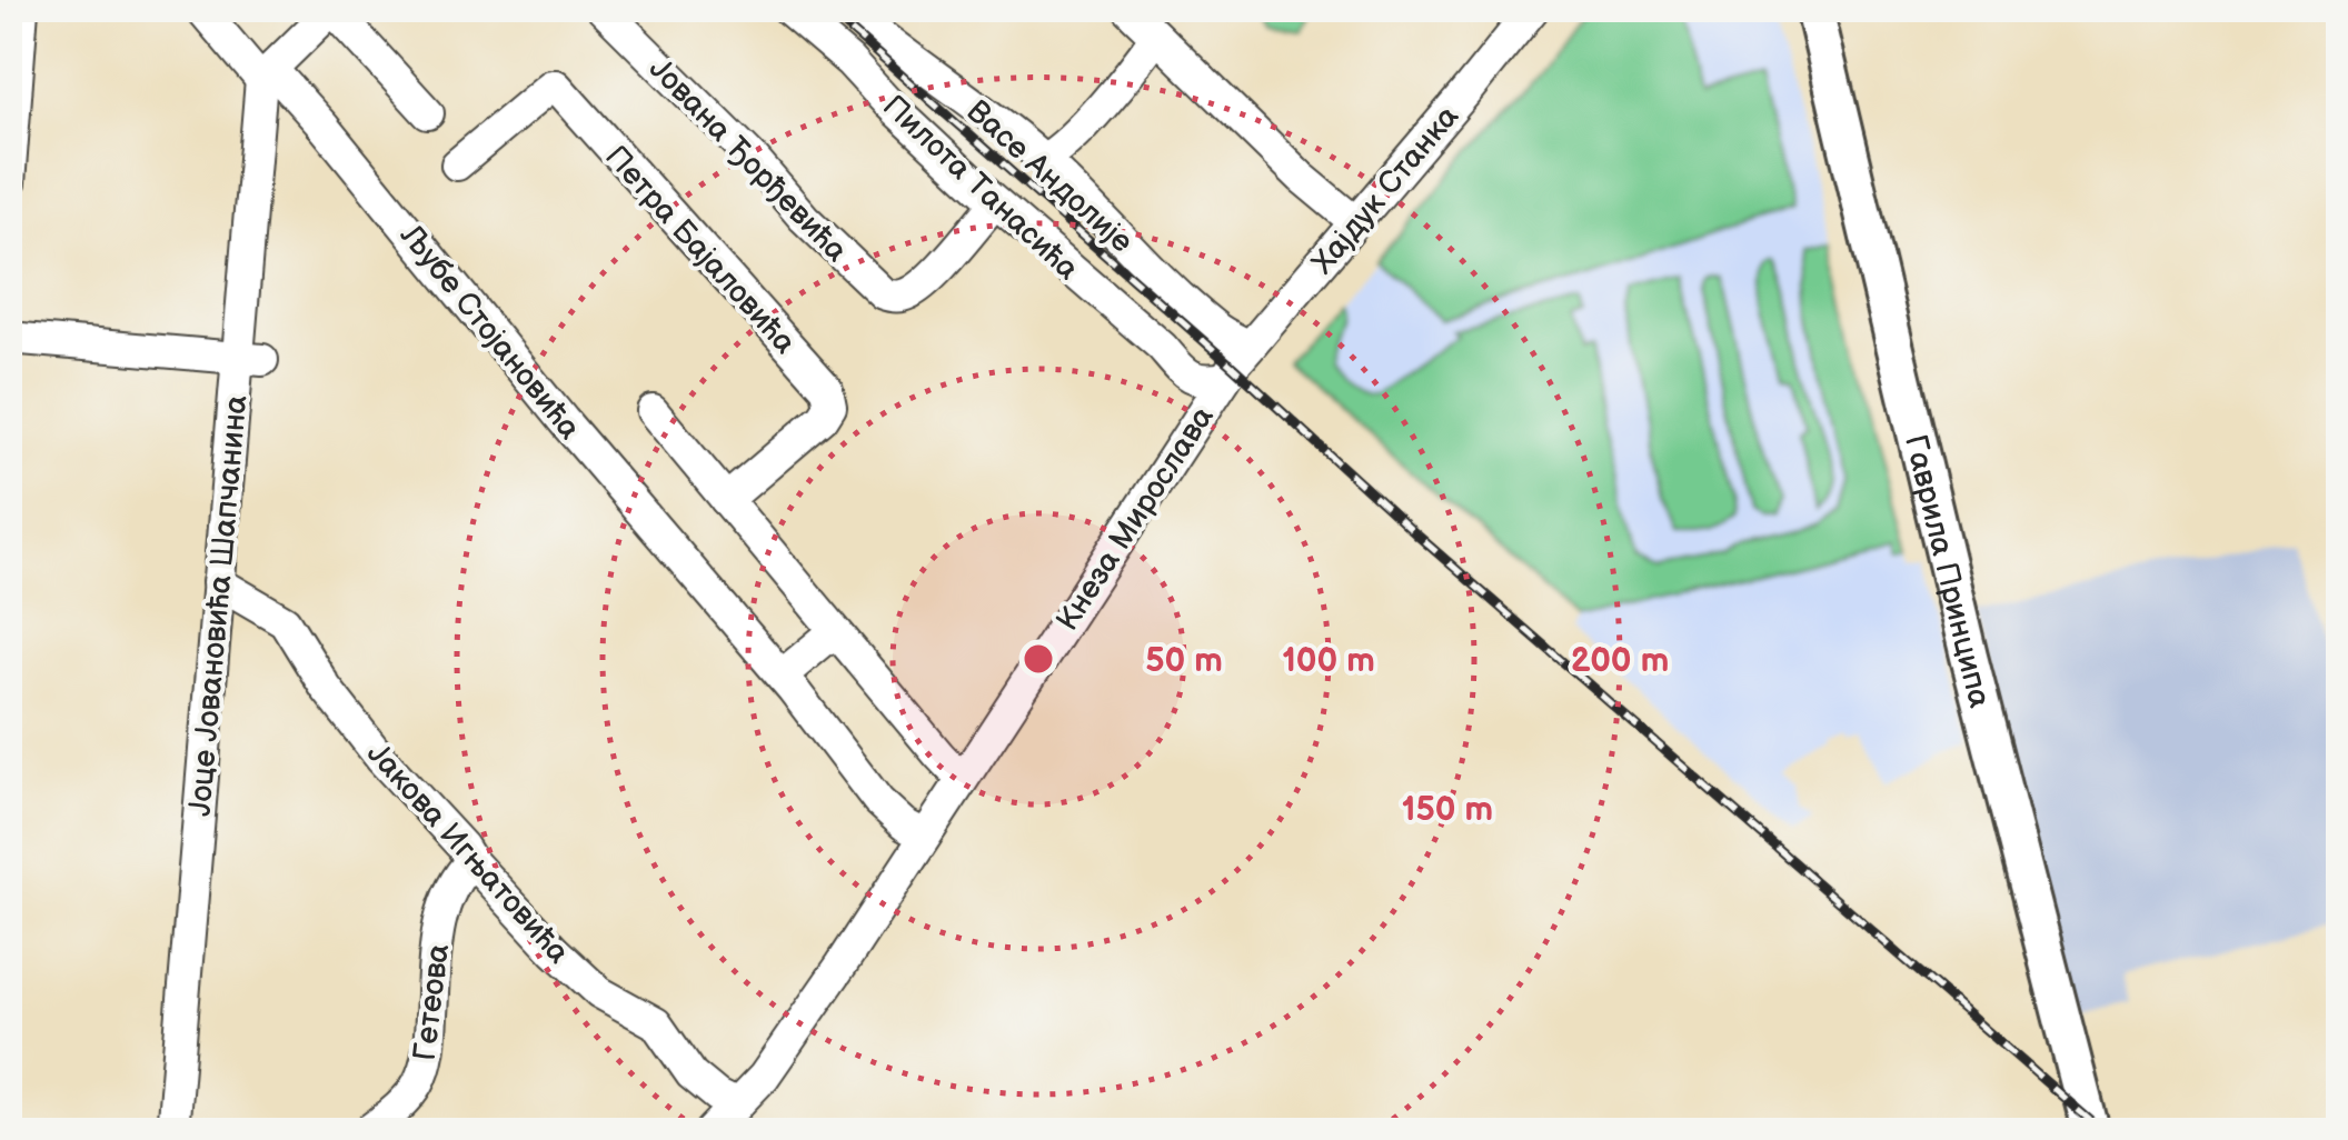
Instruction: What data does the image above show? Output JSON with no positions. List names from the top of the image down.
{
  "streets": {
    "main road": ["Гаврила Принципа"],
    "street": [
      "Јована Ђорђевића",
      "Васе Андолије",
      "Пилота Танасића",
      "Хајдук Станка",
      "Петра Бајаловића",
      "Љубе Стојановића",
      "Кнеза Мирослава",
      "Јоце Јовановића Шапчанина",
      "Јакова Игњатовића",
      "Гетеова"
    ]
  },
  "crossings": [
    ["Јована Ђорђевића", "Пилота Танасића"],
    ["Васе Андолије", "Пилота Танасића"],
    ["Васе Андолије", "Хајдук Станка"],
    ["Васе Андолије", "Кнеза Мирослава"],
    ["Пилота Танасића", "Хајдук Станка"],
    ["Пилота Танасића", "Кнеза Мирослава"],
    ["Хајдук Станка", "Кнеза Мирослава"],
    ["Љубе Стојановића", "Кнеза Мирослава"],
    ["Љубе Стојановића", "Јоце Јовановића Шапчанина"],
    ["Кнеза Мирослава", "Јакова Игњатовића"],
    ["Јоце Јовановића Шапчанина", "Јакова Игњатовића"],
    ["Јакова Игњатовића", "Гетеова"]
  ],
  "rings": [
    "50 m",
    "100 m",
    "200 m",
    "150 m"
  ]
}
